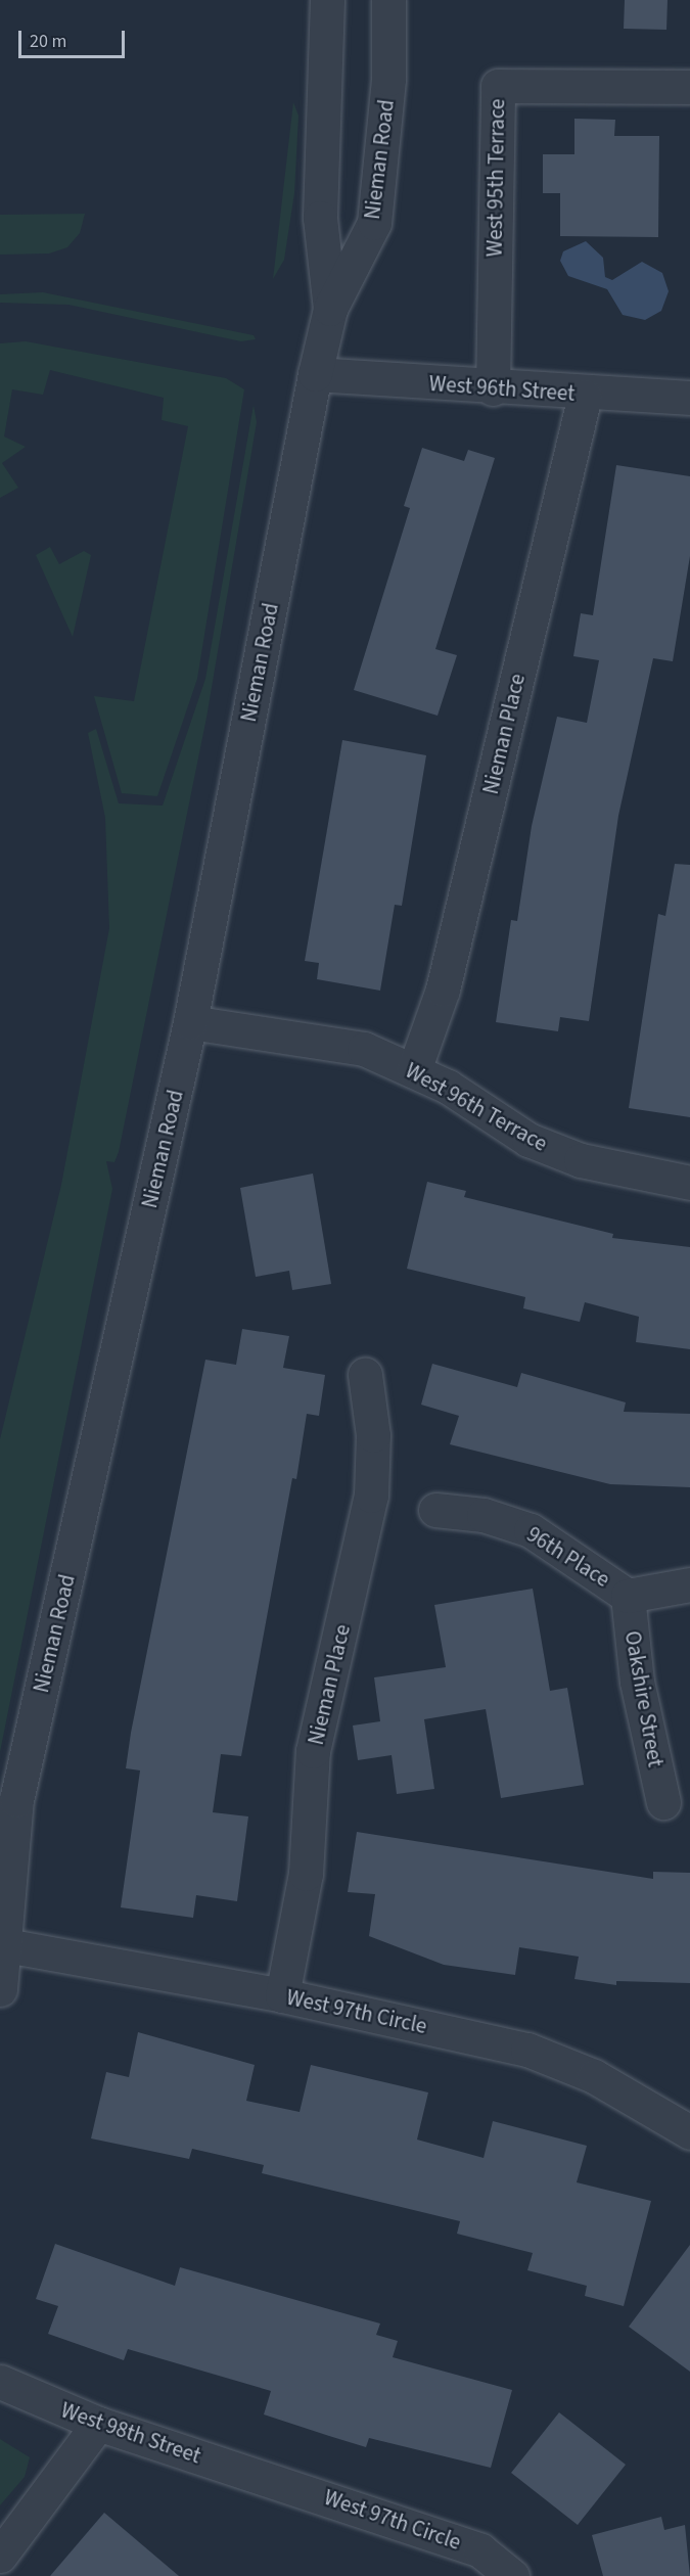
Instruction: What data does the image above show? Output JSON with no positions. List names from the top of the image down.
{
  "streets": {
    "street": [
      "Nieman Road",
      "West 95th Terrace",
      "West 96th Street",
      "Nieman Place",
      "West 96th Terrace",
      "96th Place",
      "Oakshire Street",
      "West 97th Circle",
      "West 98th Street"
    ]
  },
  "crossings": [
    ["Nieman Road", "West 96th Street"],
    ["Nieman Road", "West 96th Terrace"],
    ["Nieman Road", "West 97th Circle"],
    ["West 95th Terrace", "West 96th Street"],
    ["West 96th Street", "Nieman Place"],
    ["Nieman Place", "West 96th Terrace"],
    ["Nieman Place", "West 97th Circle"],
    ["96th Place", "Oakshire Street"],
    ["West 97th Circle", "West 98th Street"]
  ],
  "scale_bar": "20 m"
}
